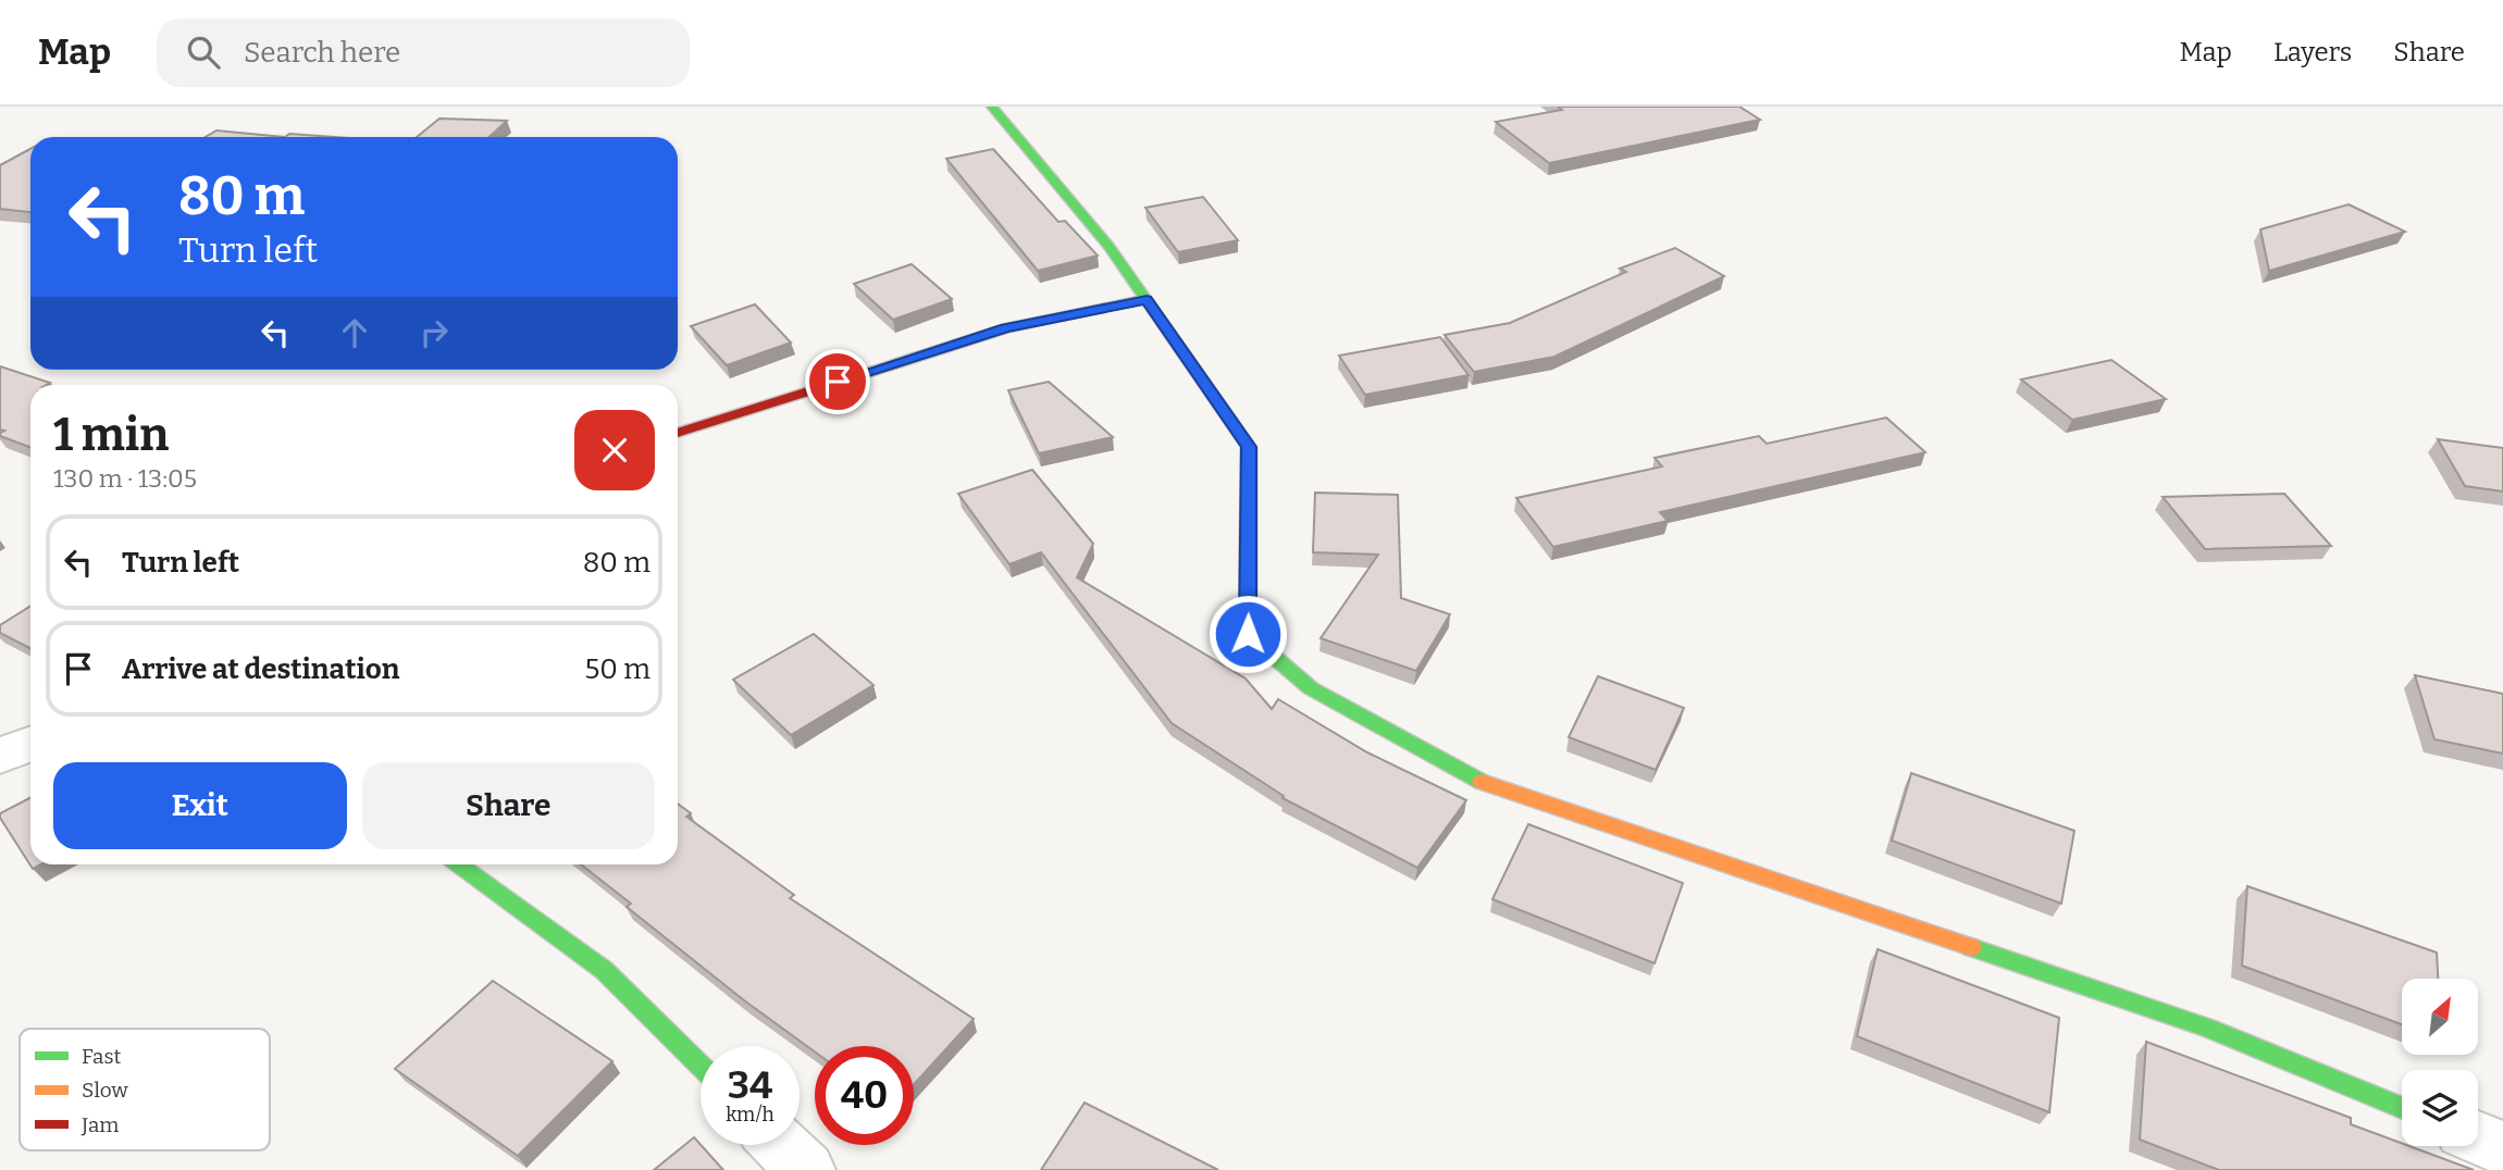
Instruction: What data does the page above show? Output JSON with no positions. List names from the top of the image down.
{
  "legend": ["Fast", "Slow", "Jam"],
  "north": "top right",
  "page": {
    "header": "Map",
    "search": "Search here",
    "nav": ["Map", "Layers", "Share"],
    "turn": ["80 m", "Turn left"],
    "heading": ["1 min", "130 m · 13:05"],
    "list": [
      {
        "name": "Turn left",
        "value": "80 m"
      },
      {
        "name": "Arrive at destination",
        "value": "50 m"
      }
    ],
    "buttons": ["Exit", "Share"],
    "speed": "34 km/h",
    "limit": "40"
  }
}
